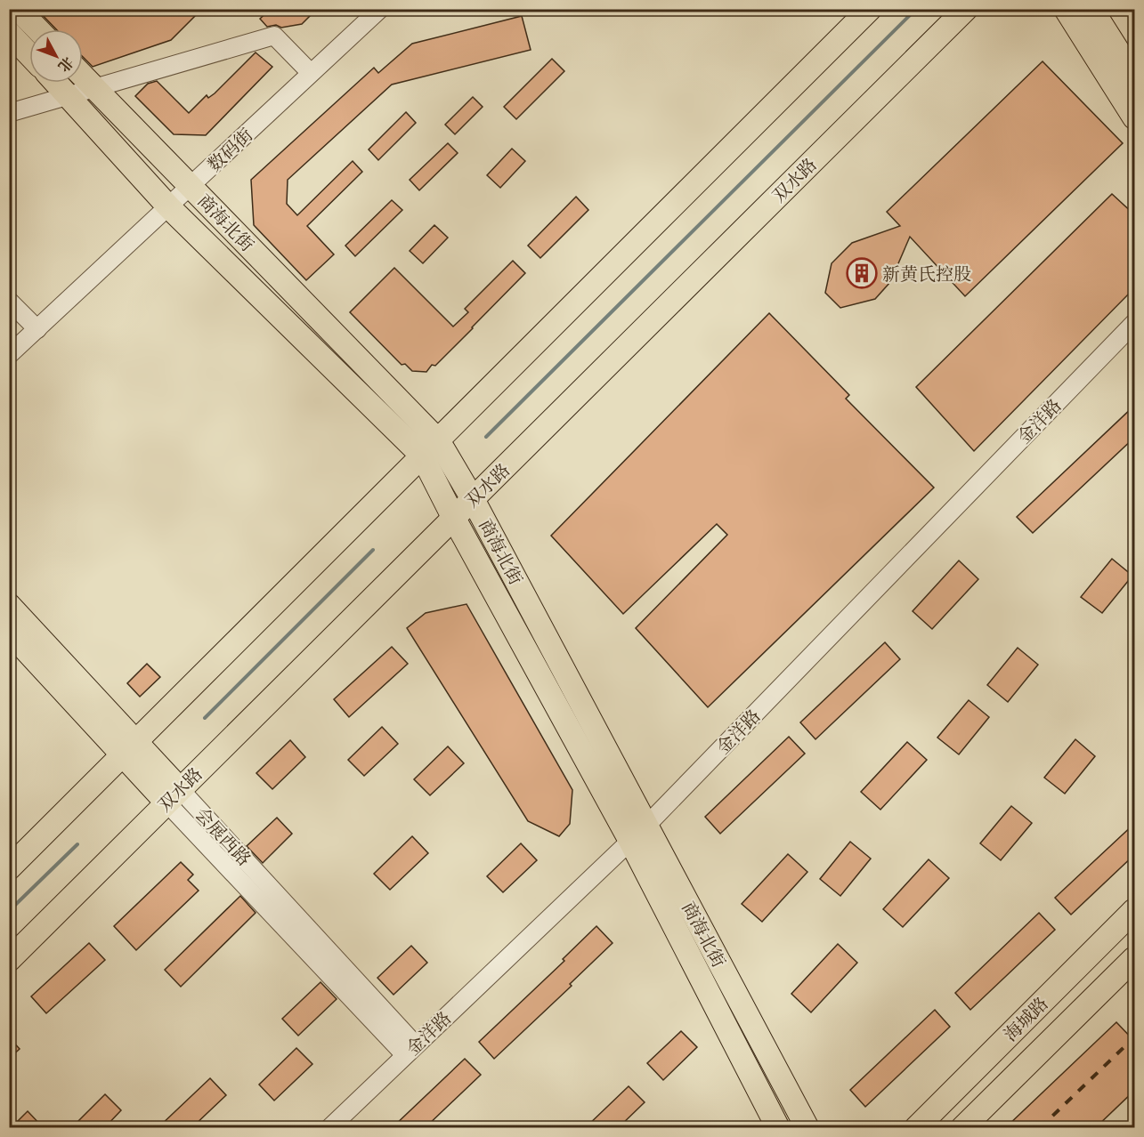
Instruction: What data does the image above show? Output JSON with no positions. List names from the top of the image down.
{
  "streets": {
    "main road": [
      "双水路",
      "商海北街",
      "会展西路",
      "海城路"
    ],
    "street": ["数码街", "金洋路"]
  },
  "crossings": [
    ["数码街", "商海北街"],
    ["双水路", "商海北街"],
    ["双水路", "会展西路"],
    ["商海北街", "金洋路"],
    ["金洋路", "会展西路"]
  ],
  "places": {
    "building": ["新黄氏控股"]
  },
  "north": "bottom right"
}
